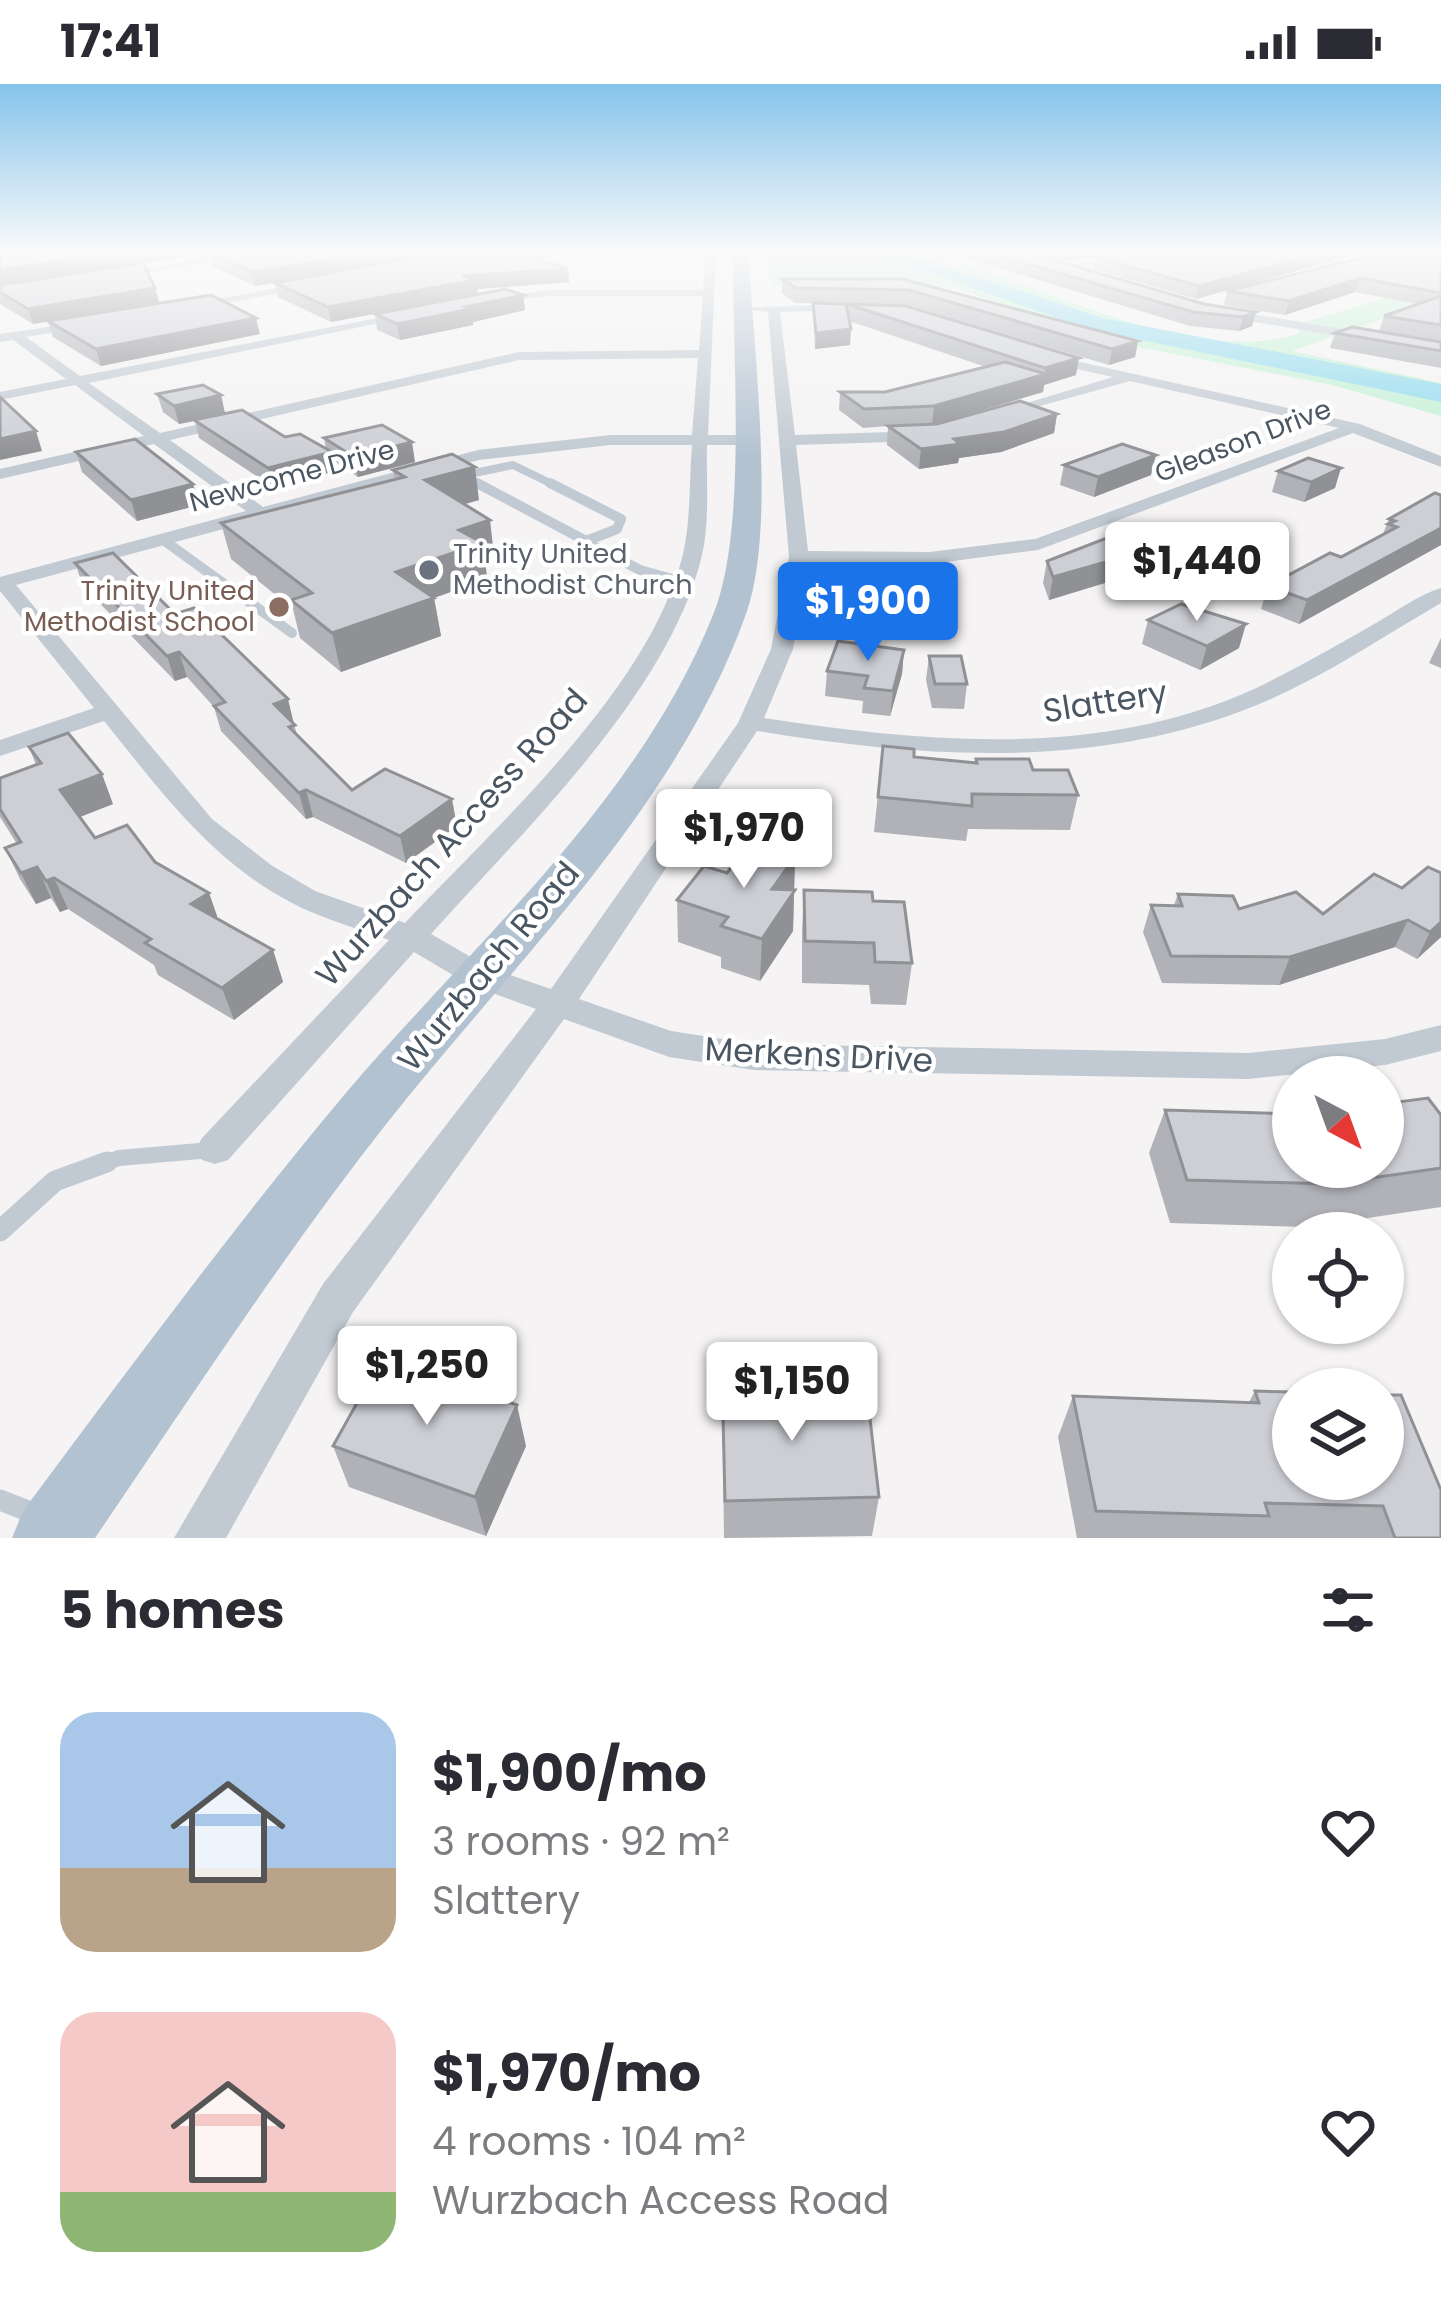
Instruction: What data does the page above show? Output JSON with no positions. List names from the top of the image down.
{
  "streets": {
    "main road": ["Wurzbach Road"],
    "street": [
      "Gleason Drive",
      "Newcome Drive",
      "Slattery",
      "Wurzbach Access Road",
      "Merkens Drive"
    ]
  },
  "crossings": [
    ["Newcome Drive", "Wurzbach Access Road"],
    ["Newcome Drive", "Wurzbach Road"],
    ["Newcome Drive", "Merkens Drive"],
    ["Wurzbach Access Road", "Merkens Drive"],
    ["Wurzbach Road", "Merkens Drive"]
  ],
  "places": ["Trinity United Methodist Church", "Trinity United Methodist School"],
  "north": "bottom right",
  "page": {
    "status": "17:41",
    "price": [
      "$1,440",
      "$1,900",
      "$1,970",
      "$1,250",
      "$1,150"
    ],
    "heading": "5 homes",
    "list": [
      {
        "name": "$1,900/mo",
        "note": "3 rooms · 92 m² · Slattery"
      },
      {
        "name": "$1,970/mo",
        "note": "4 rooms · 104 m² · Wurzbach Access Road"
      }
    ]
  }
}
